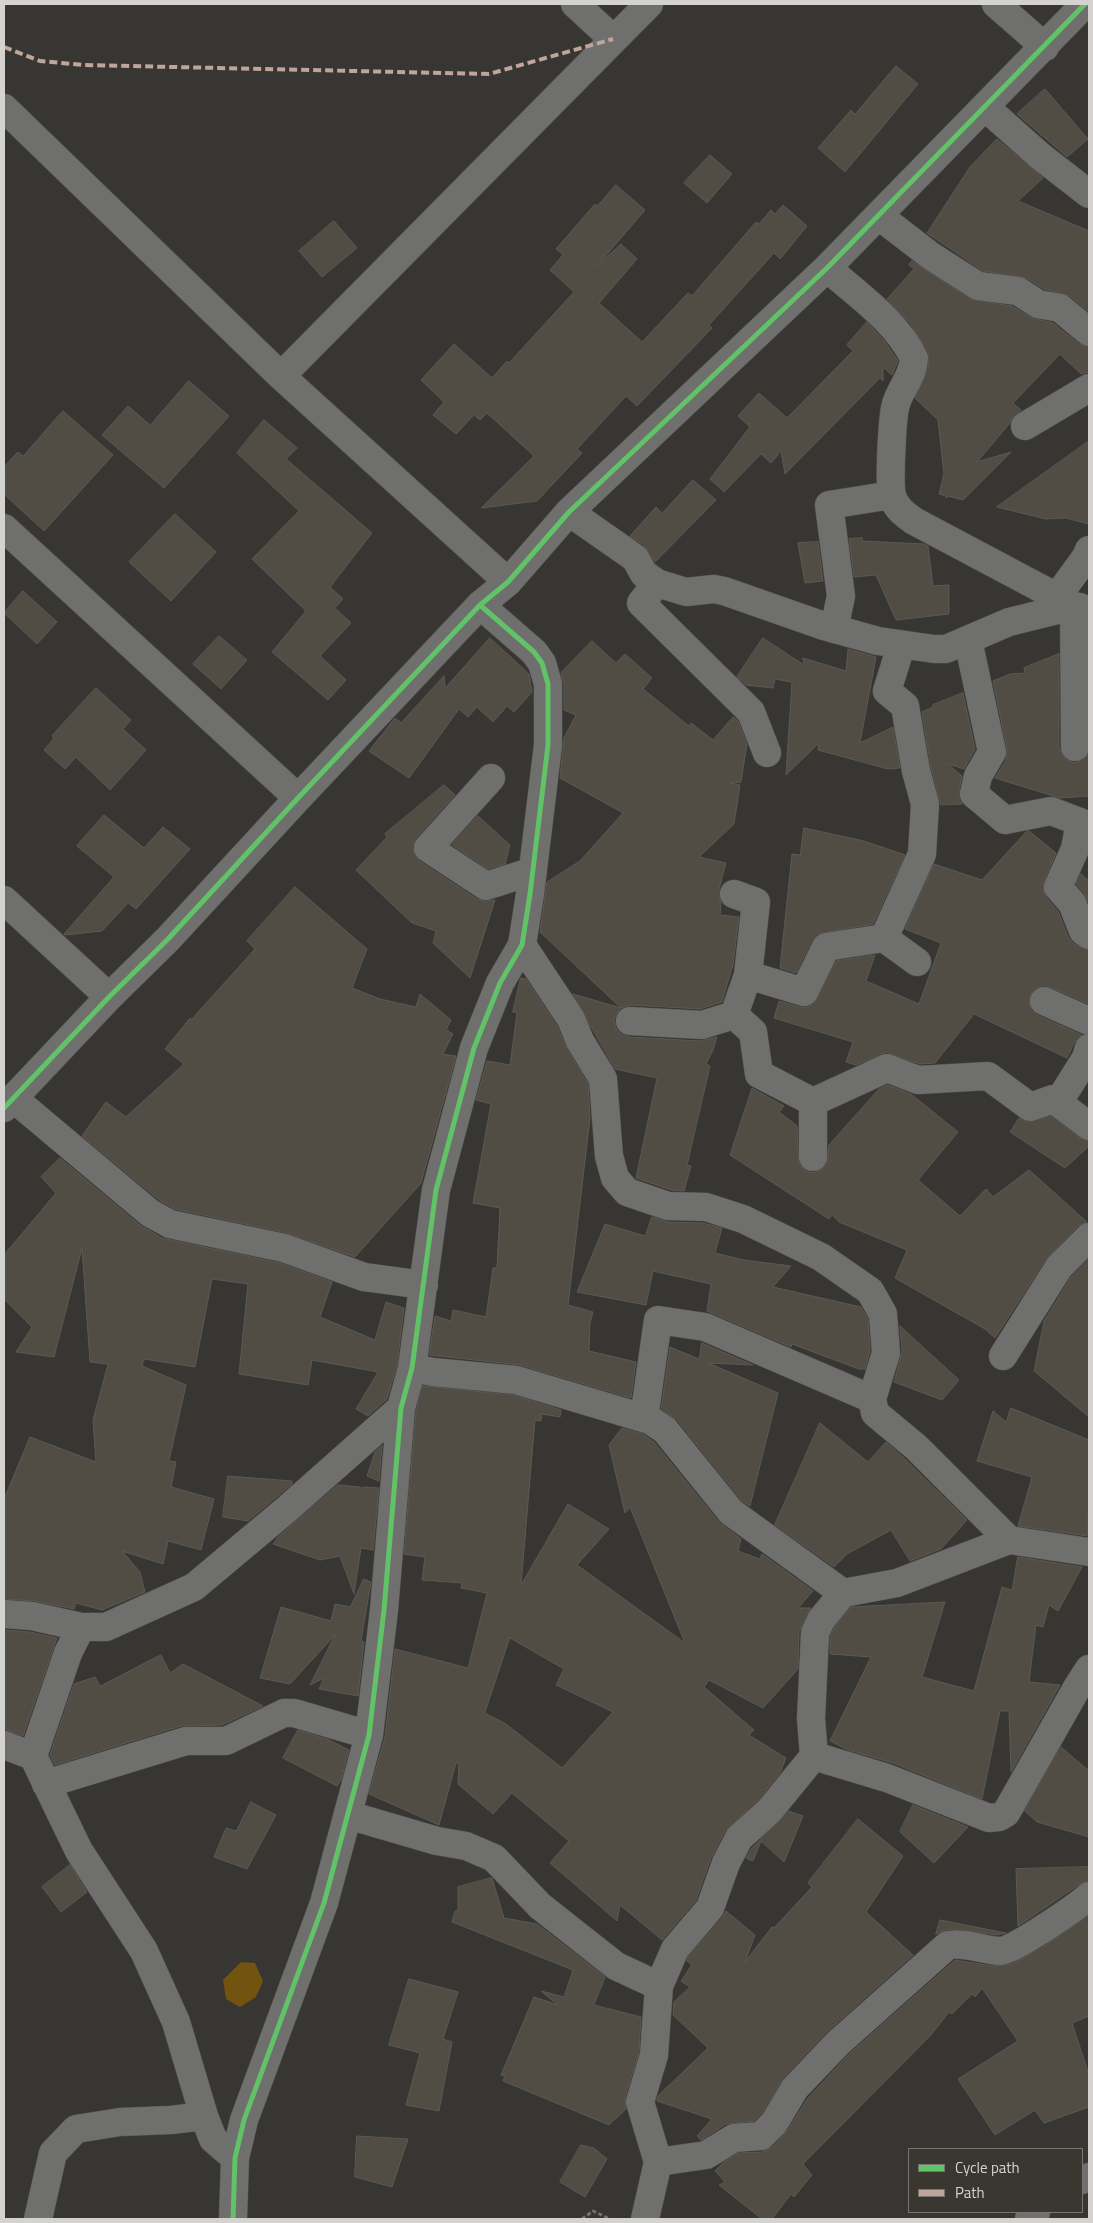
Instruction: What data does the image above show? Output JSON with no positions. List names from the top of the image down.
{
  "legend": ["Cycle path", "Path"]
}
